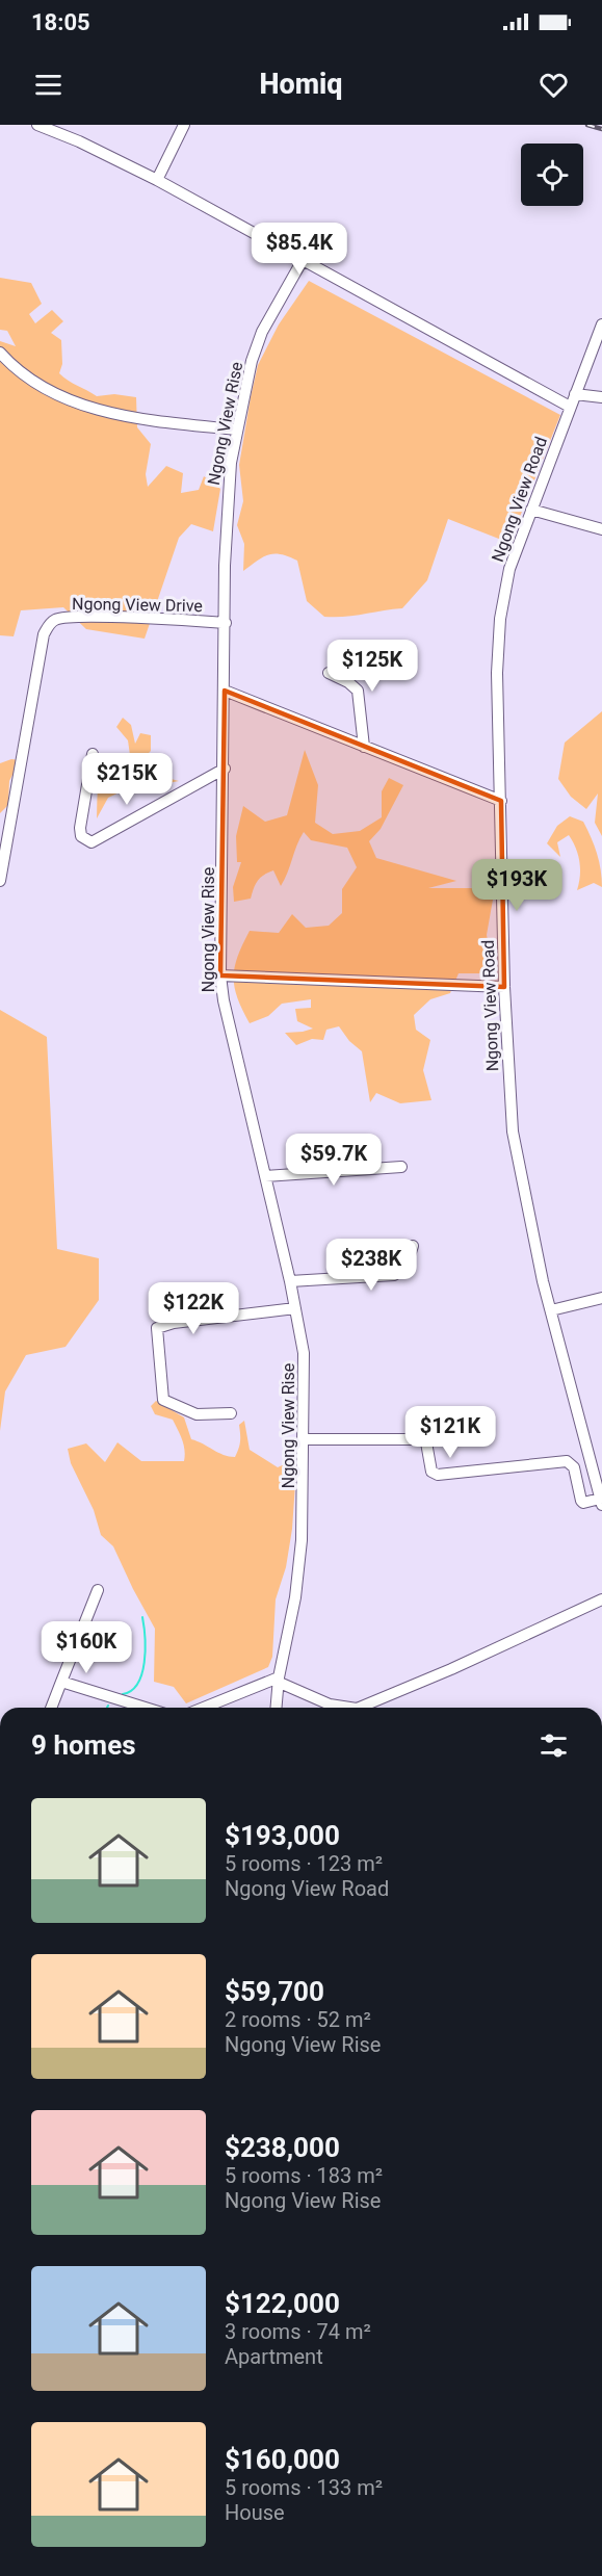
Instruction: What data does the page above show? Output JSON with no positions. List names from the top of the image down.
{
  "streets": {
    "street": ["Ngong View Rise", "Ngong View Road", "Ngong View Drive"]
  },
  "crossings": [
    ["Ngong View Rise", "Ngong View Drive"]
  ],
  "page": {
    "status": "18:05",
    "header": "Homiq",
    "price": [
      "$85.4K",
      "$125K",
      "$215K",
      "$193K",
      "$59.7K",
      "$238K",
      "$122K",
      "$121K",
      "$160K"
    ],
    "heading": "9 homes",
    "list": [
      {
        "name": "$193,000",
        "note": "5 rooms · 123 m² · Ngong View Road"
      },
      {
        "name": "$59,700",
        "note": "2 rooms · 52 m² · Ngong View Rise"
      },
      {
        "name": "$238,000",
        "note": "5 rooms · 183 m² · Ngong View Rise"
      },
      {
        "name": "$122,000",
        "note": "3 rooms · 74 m² · Apartment"
      },
      {
        "name": "$160,000",
        "note": "5 rooms · 133 m² · House"
      }
    ]
  }
}
